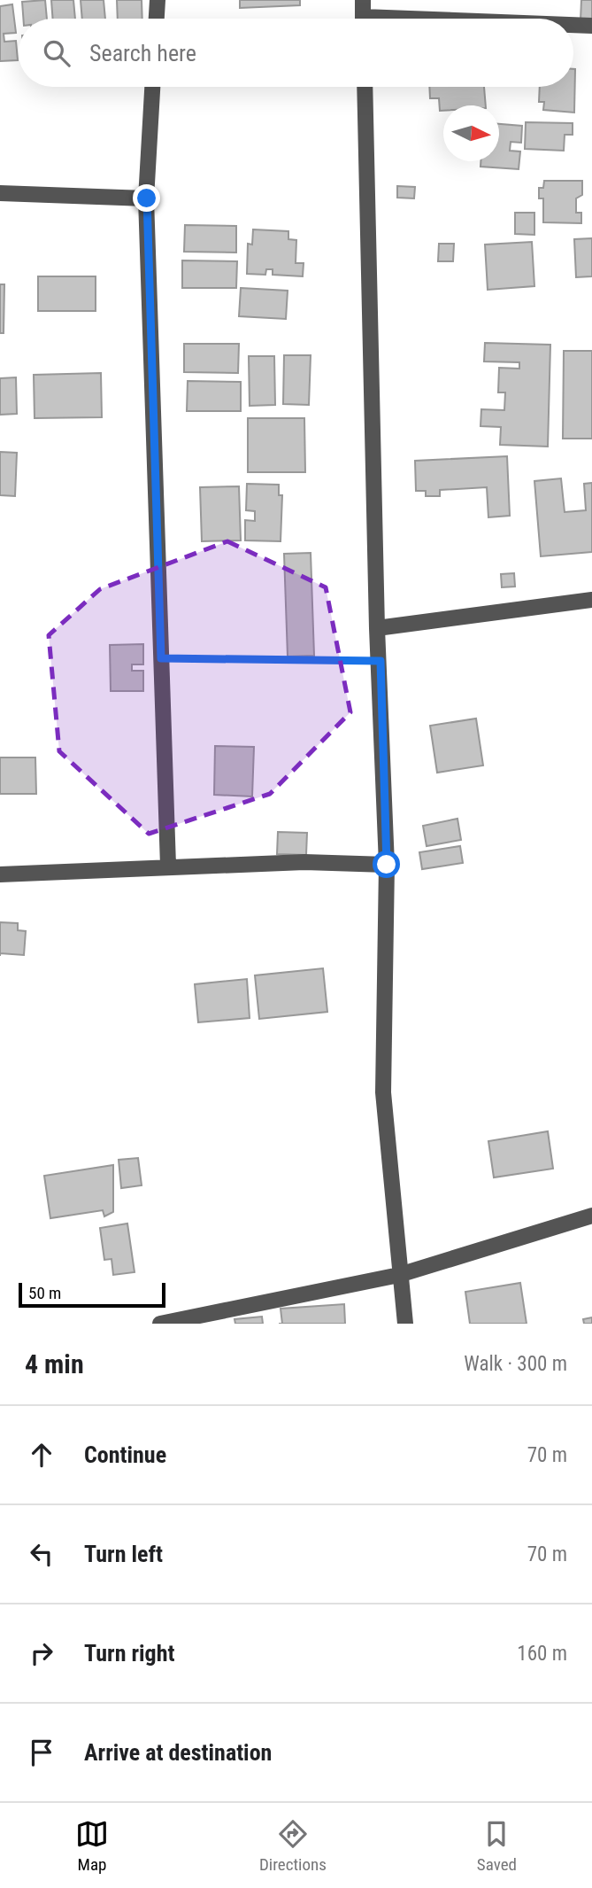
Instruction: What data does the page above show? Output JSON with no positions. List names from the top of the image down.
{
  "scale_bar": "50 m",
  "north": "right",
  "page": {
    "search": "Search here",
    "scale": "50 m",
    "heading": ["4 min", "Walk · 300 m"],
    "list": [
      ["Continue", "70 m"],
      ["Turn left", "70 m"],
      ["Turn right", "160 m"],
      "Arrive at destination"
    ],
    "nav": ["Map", "Directions", "Saved"]
  }
}
